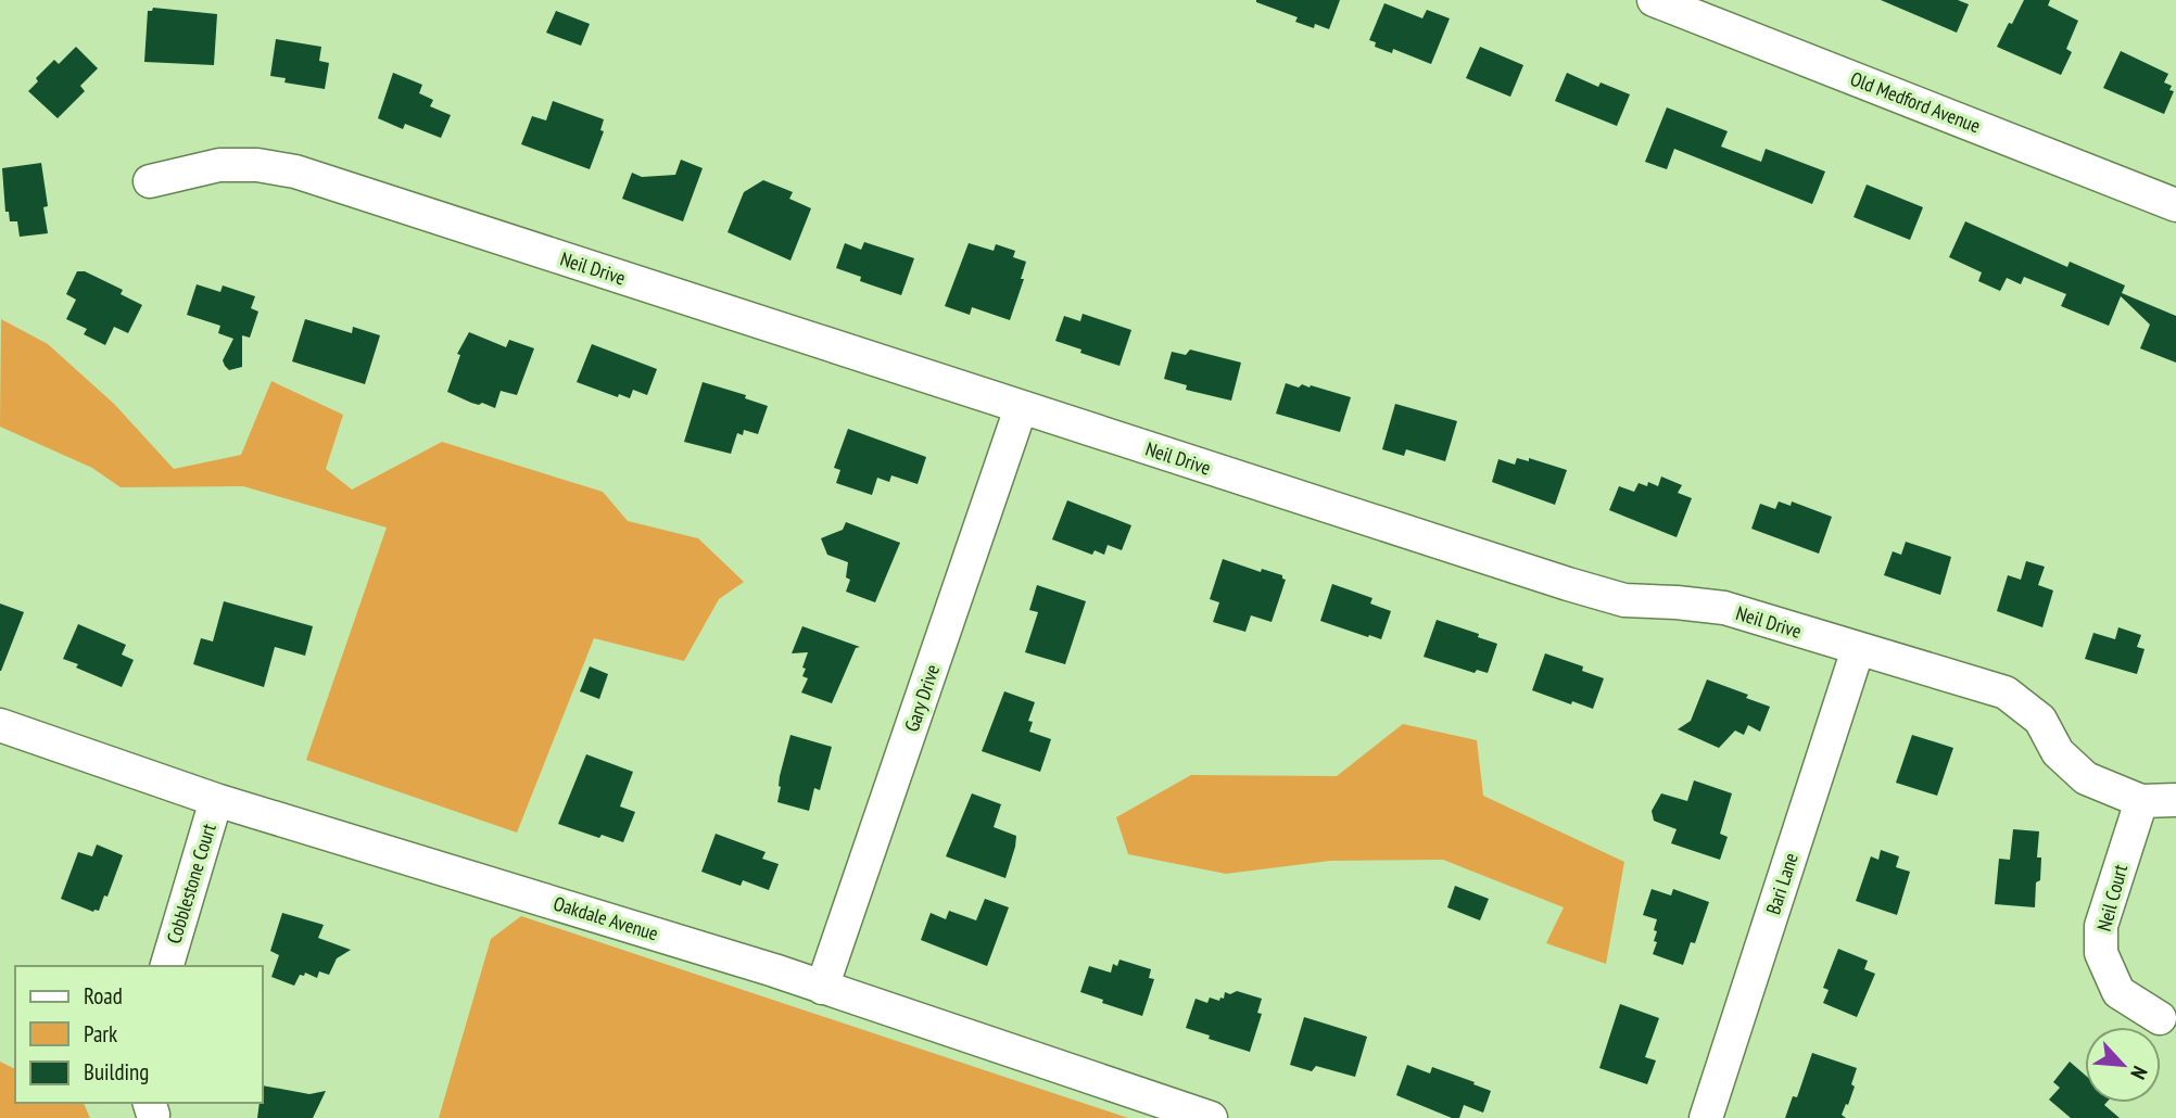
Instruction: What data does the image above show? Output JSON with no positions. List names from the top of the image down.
{
  "streets": {
    "street": [
      "Old Medford Avenue",
      "Neil Drive",
      "Gary Drive",
      "Cobblestone Court",
      "Bari Lane",
      "Neil Court",
      "Oakdale Avenue"
    ]
  },
  "crossings": [
    ["Neil Drive", "Gary Drive"],
    ["Neil Drive", "Bari Lane"],
    ["Neil Drive", "Neil Court"],
    ["Gary Drive", "Oakdale Avenue"],
    ["Cobblestone Court", "Oakdale Avenue"]
  ],
  "legend": ["Road", "Park", "Building"],
  "north": "bottom right"
}
